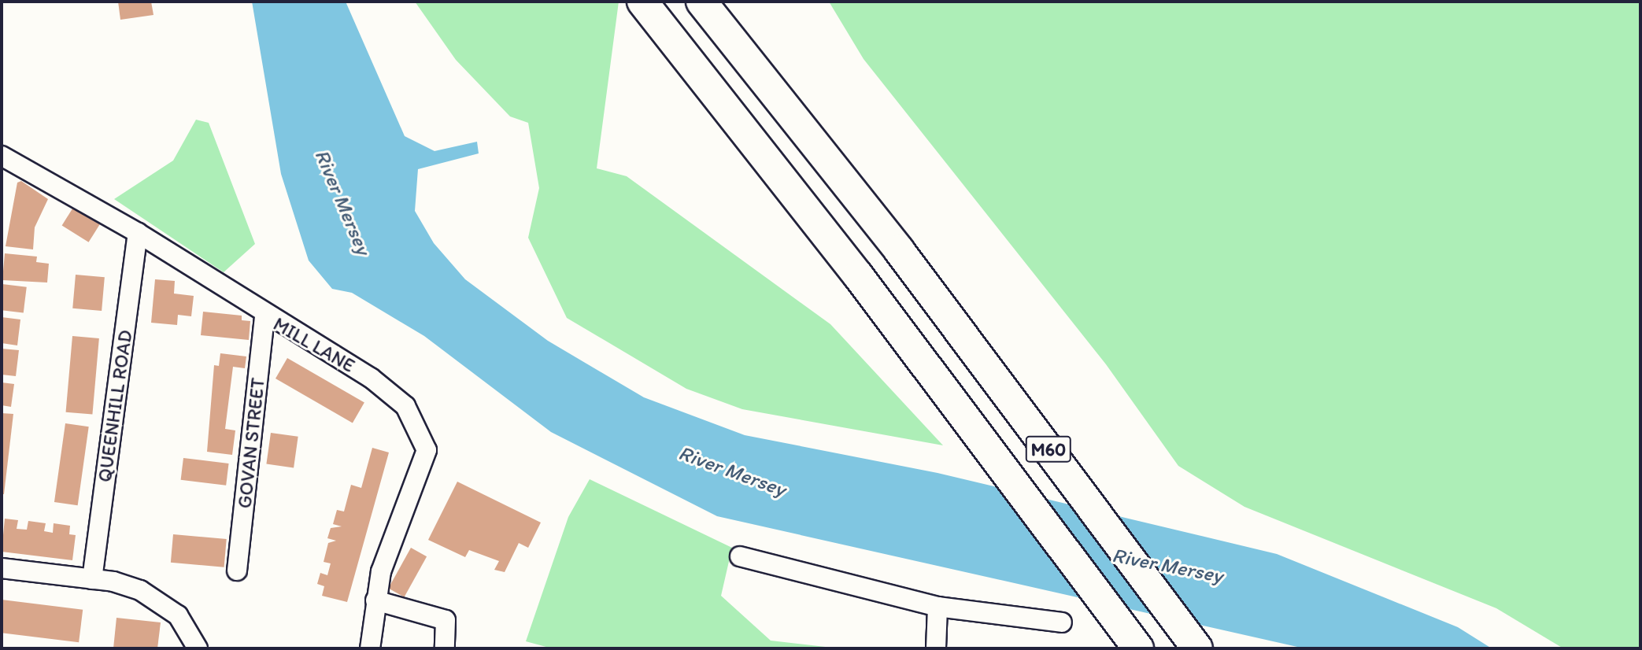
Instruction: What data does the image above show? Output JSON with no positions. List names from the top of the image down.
{
  "streets": {
    "highway": ["M60"],
    "street": ["MILL LANE", "QUEENHILL ROAD", "GOVAN STREET"]
  },
  "crossings": [
    ["MILL LANE", "QUEENHILL ROAD"],
    ["MILL LANE", "GOVAN STREET"]
  ],
  "water": ["River Mersey"]
}
